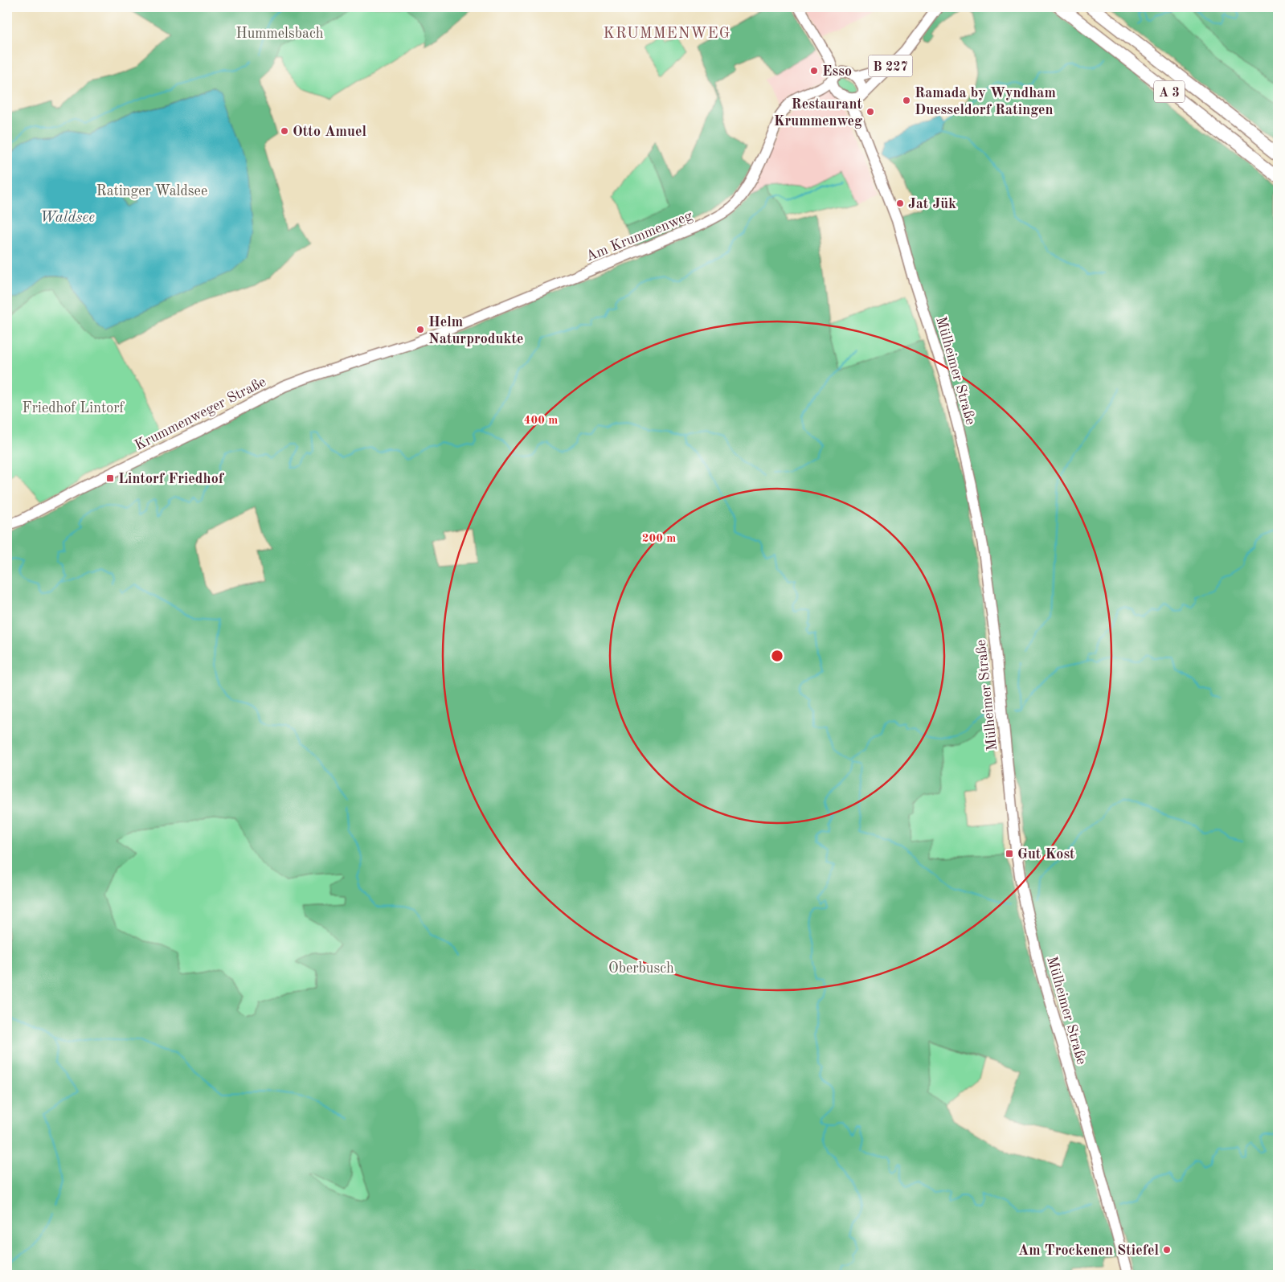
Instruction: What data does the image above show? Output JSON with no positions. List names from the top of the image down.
{
  "streets": {
    "highway": ["A 3"],
    "main road": [
      "B 227",
      "Am Krummenweg",
      "Mülheimer Straße",
      "Krummenweger Straße"
    ]
  },
  "crossings": [
    ["B 227", "Am Krummenweg"],
    ["B 227", "Mülheimer Straße"],
    ["Am Krummenweg", "Mülheimer Straße"],
    ["Am Krummenweg", "Krummenweger Straße"]
  ],
  "districts": ["KRUMMENWEG"],
  "water": ["Waldsee"],
  "parks": [
    "Hummelsbach",
    "Ratinger Waldsee",
    "Friedhof Lintorf",
    "Oberbusch"
  ],
  "places": {
    "other": [
      "Esso",
      "Ramada by Wyndham Duesseldorf Ratingen",
      "Restaurant Krummenweg",
      "Otto Amuel",
      "Jat Jük",
      "Helm Naturprodukte",
      "Am Trockenen Stiefel"
    ],
    "transit": ["Lintorf Friedhof", "Gut Kost"]
  },
  "rings": ["400 m", "200 m"]
}
